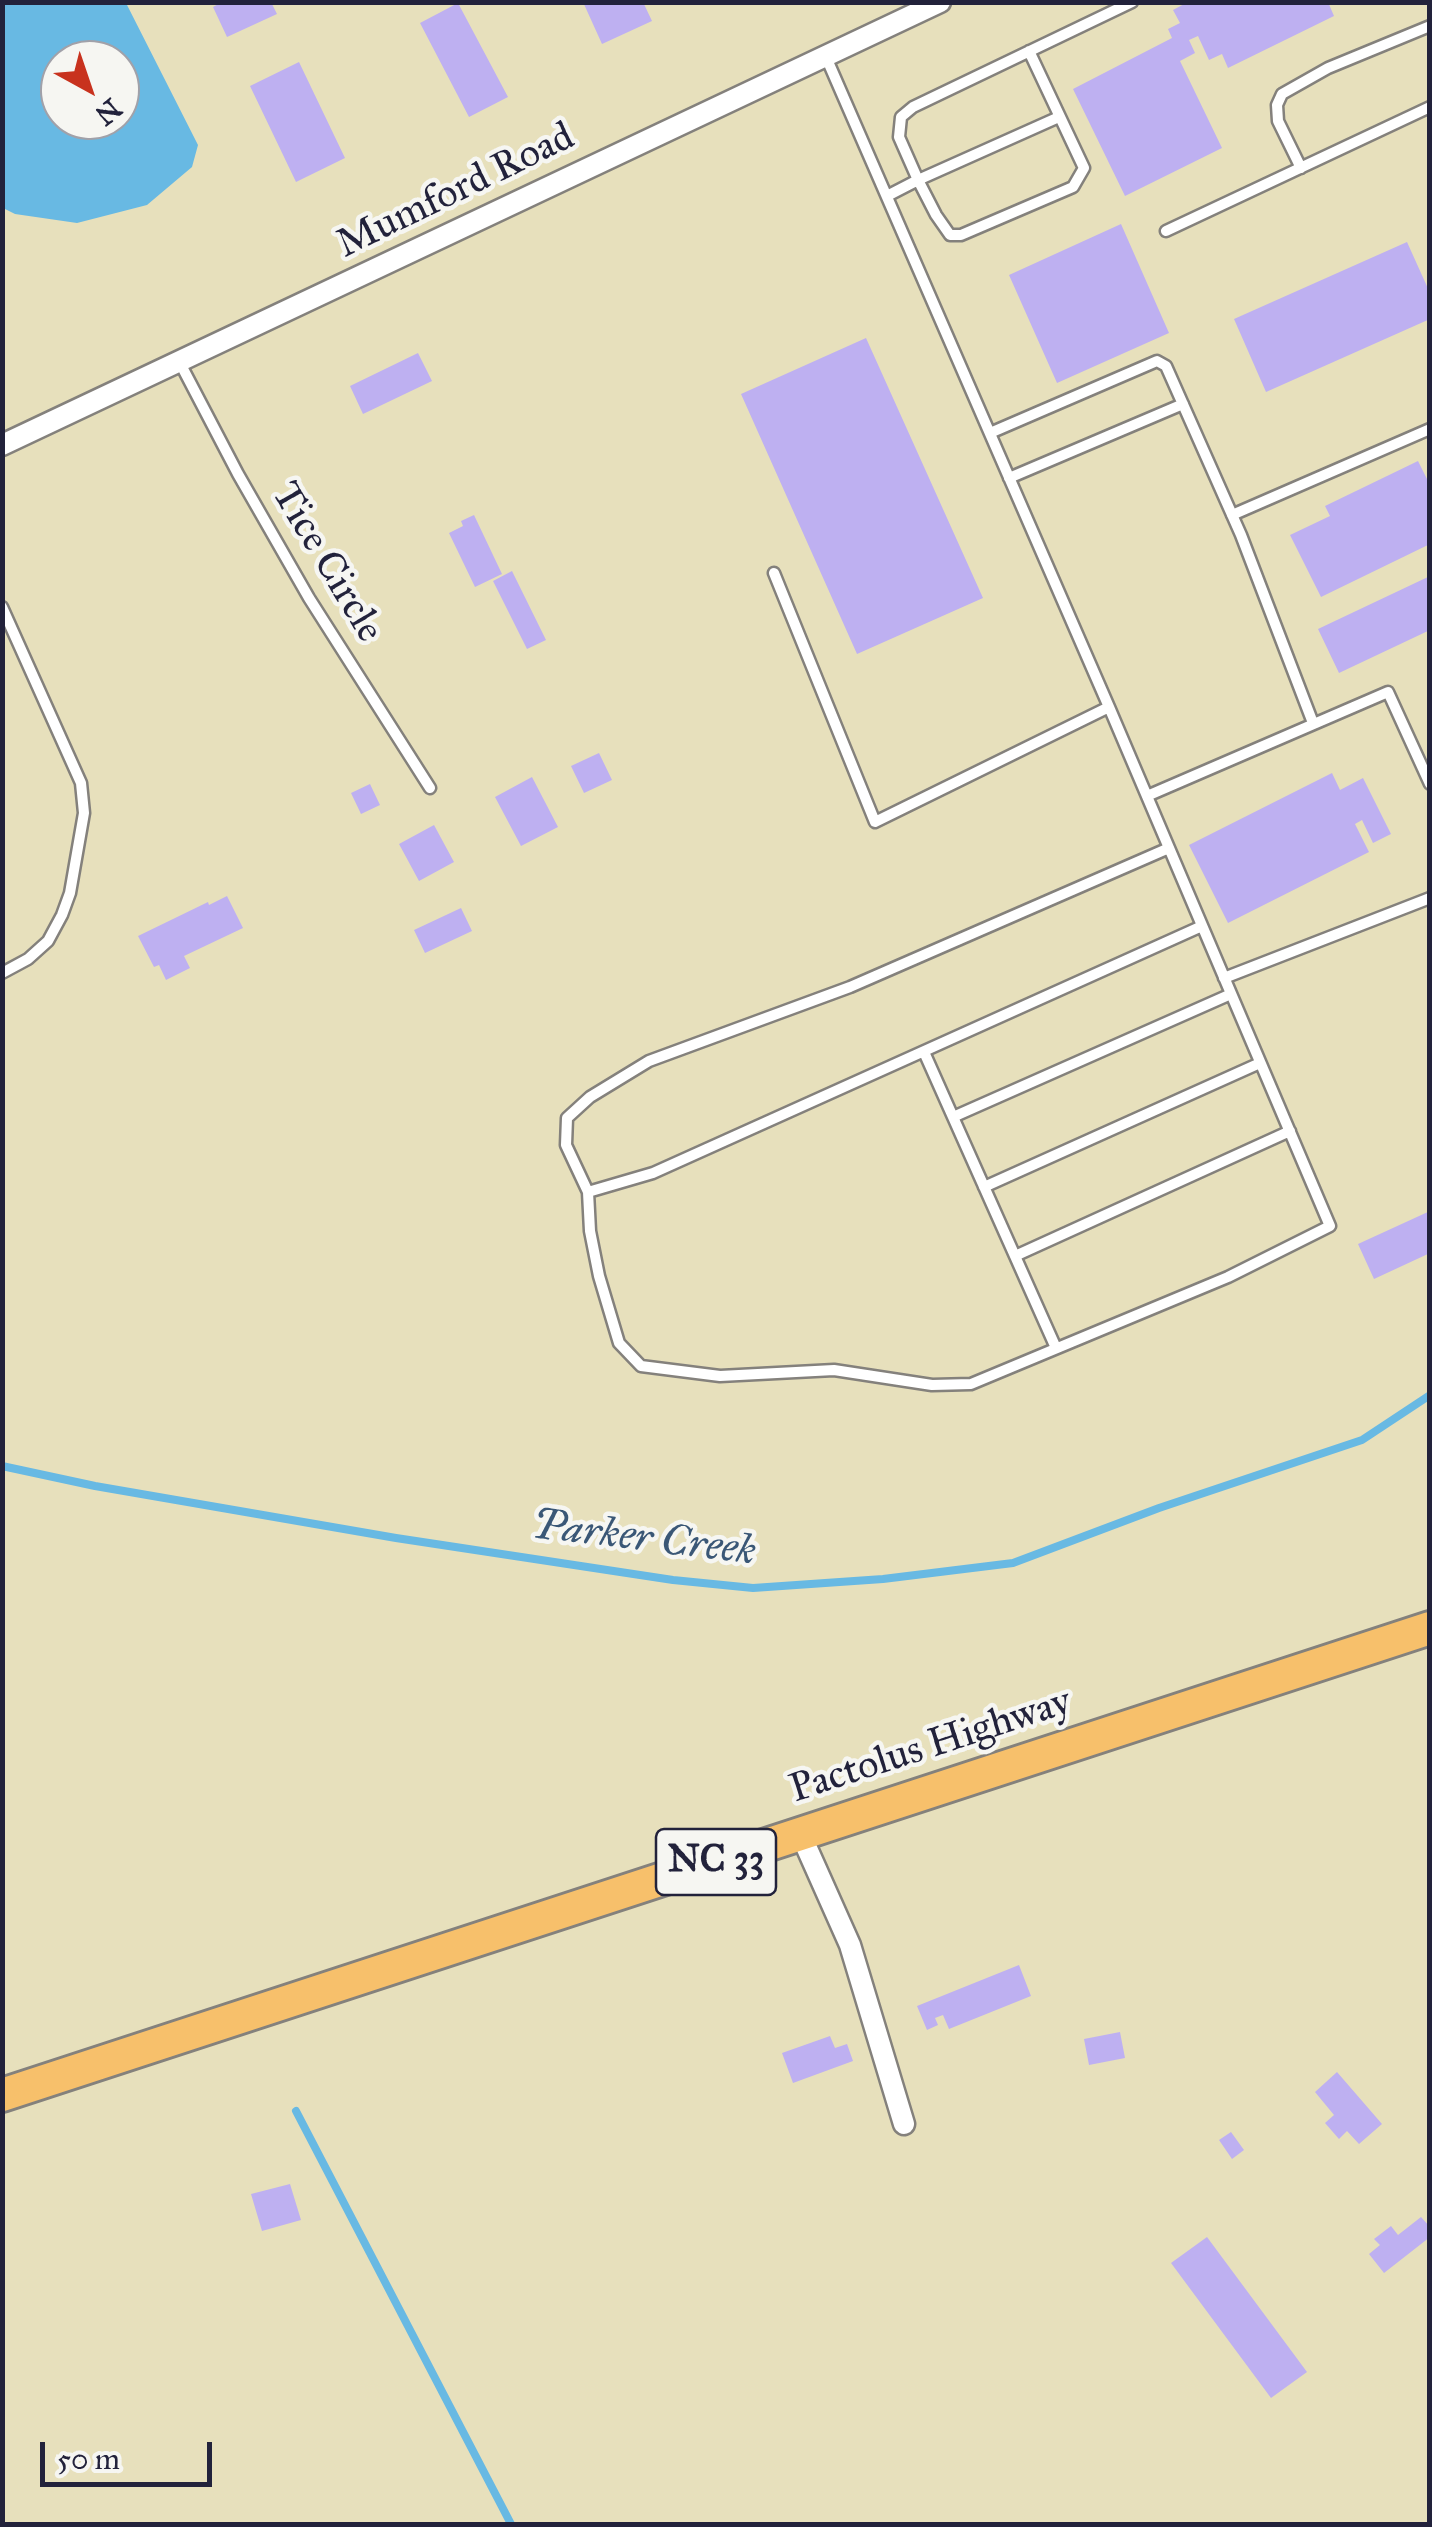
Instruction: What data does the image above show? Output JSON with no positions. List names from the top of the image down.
{
  "streets": {
    "main road": ["Pactolus Highway", "NC 33"],
    "street": ["Mumford Road"],
    "lane": ["Tice Circle"]
  },
  "crossings": [
    ["Mumford Road", "Tice Circle"]
  ],
  "water": ["Parker Creek"],
  "scale_bar": "50 m",
  "north": "bottom right"
}
